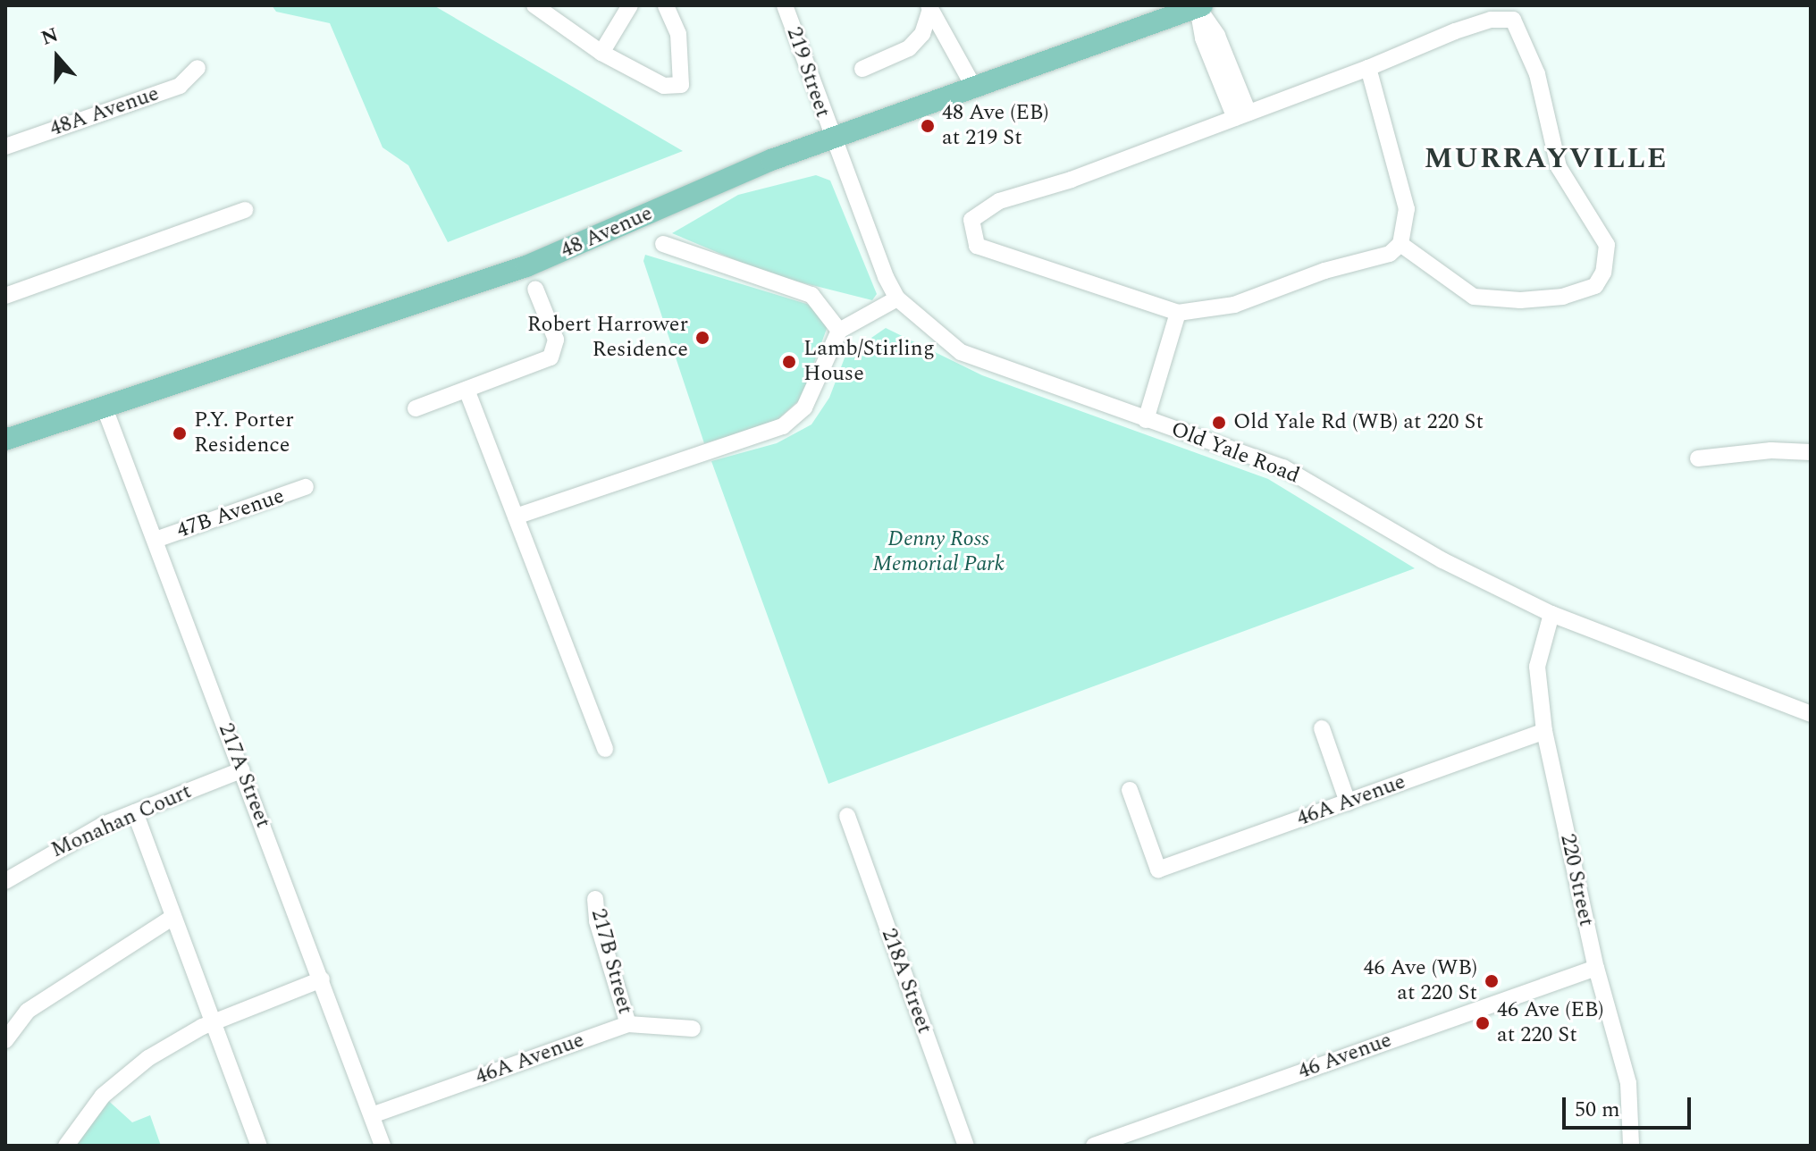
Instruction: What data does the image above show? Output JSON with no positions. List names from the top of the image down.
{
  "streets": {
    "main road": ["48 Avenue"],
    "street": [
      "219 Street",
      "48A Avenue",
      "Old Yale Road",
      "47B Avenue",
      "217A Street",
      "46A Avenue",
      "Monahan Court",
      "220 Street",
      "217B Street",
      "218A Street",
      "46 Avenue"
    ]
  },
  "crossings": [
    ["219 Street", "48 Avenue"],
    ["219 Street", "Old Yale Road"],
    ["48 Avenue", "Old Yale Road"],
    ["48 Avenue", "217A Street"],
    ["Old Yale Road", "220 Street"],
    ["47B Avenue", "217A Street"],
    ["217A Street", "46A Avenue"],
    ["217A Street", "Monahan Court"],
    ["46A Avenue", "220 Street"],
    ["46A Avenue", "217B Street"],
    ["220 Street", "46 Avenue"]
  ],
  "districts": ["MURRAYVILLE"],
  "parks": ["Denny Ross Memorial Park"],
  "places": [
    "48 Ave (EB) at 219 St",
    "Robert Harrower Residence",
    "Lamb/Stirling House",
    "Old Yale Rd (WB) at 220 St",
    "P.Y. Porter Residence",
    "46 Ave (WB) at 220 St",
    "46 Ave (EB) at 220 St"
  ],
  "scale_bar": "50 m",
  "north": "top"
}
